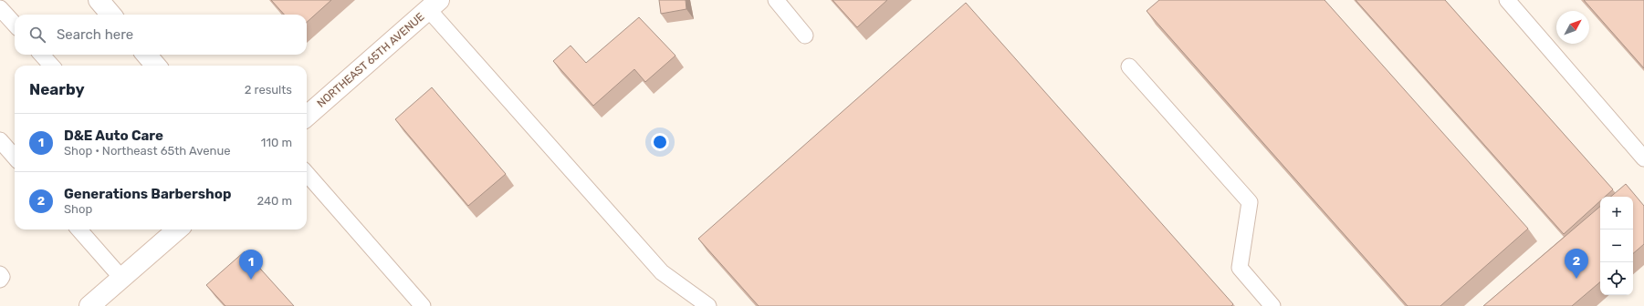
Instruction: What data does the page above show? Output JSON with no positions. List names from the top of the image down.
{
  "streets": {
    "street": ["NORTHEAST 65TH AVENUE"]
  },
  "north": "top right",
  "page": {
    "search": "Search here",
    "heading": ["Nearby", "2 results"],
    "list": [
      {
        "mark": "1",
        "name": "D&E Auto Care",
        "note": "Shop · Northeast 65th Avenue",
        "value": "110 m"
      },
      {
        "mark": "2",
        "name": "Generations Barbershop",
        "note": "Shop",
        "value": "240 m"
      }
    ],
    "map_buttons": ["+", "−"],
    "pins": ["2", "1"]
  }
}
